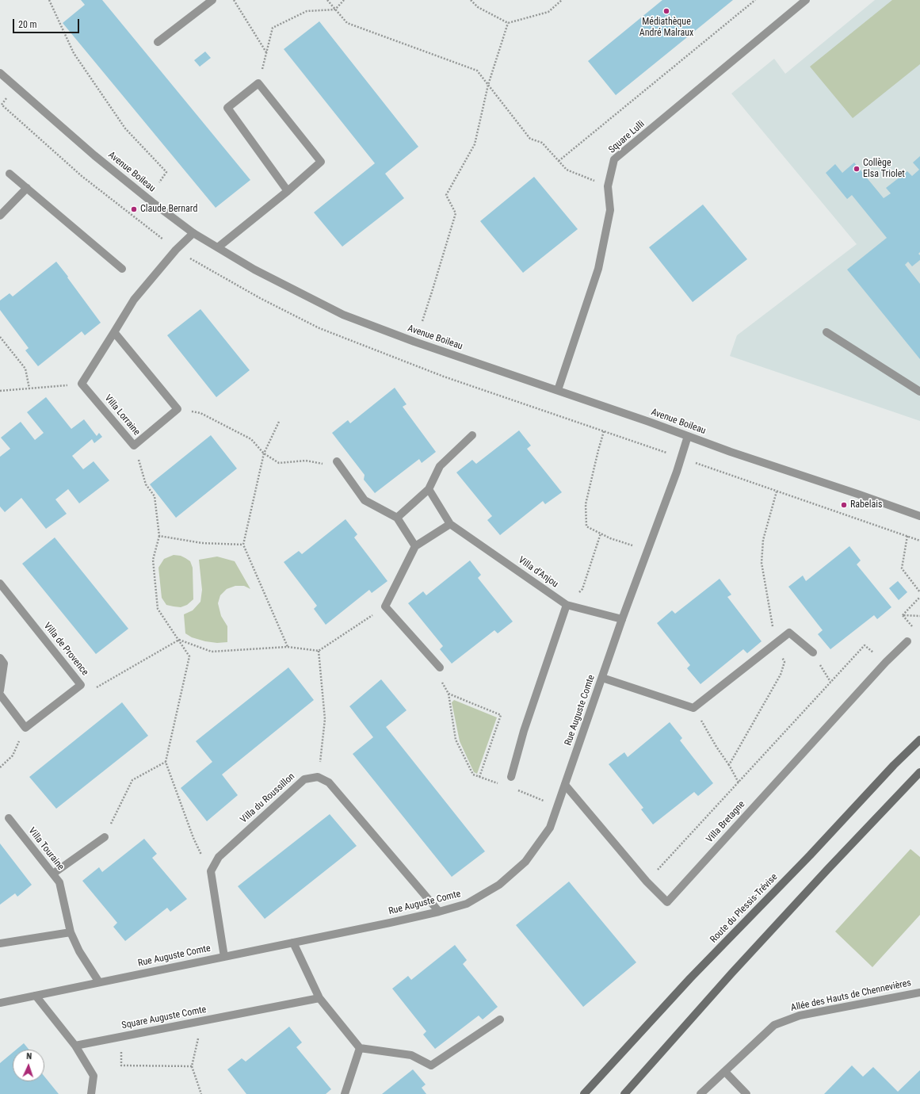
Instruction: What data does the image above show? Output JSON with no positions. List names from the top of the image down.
{
  "streets": {
    "main road": ["Route du Plessis-Trévise"],
    "street": [
      "Square Lulli",
      "Avenue Boileau",
      "Villa Lorraine",
      "Villa d'Anjou",
      "Villa de Provence",
      "Rue Auguste Comte",
      "Villa du Roussillon",
      "Villa Bretagne",
      "Villa Touraine",
      "Allée des Hauts de Chennevières",
      "Square Auguste Comte"
    ]
  },
  "crossings": [
    ["Square Lulli", "Avenue Boileau"],
    ["Avenue Boileau", "Rue Auguste Comte"],
    ["Villa d'Anjou", "Rue Auguste Comte"],
    ["Rue Auguste Comte", "Villa Bretagne"],
    ["Rue Auguste Comte", "Villa Touraine"]
  ],
  "places": [
    "Médiathèque André Malraux",
    "Collège Elsa Triolet",
    "Claude Bernard",
    "Rabelais"
  ],
  "scale_bar": "20 m",
  "north": "top"
}
